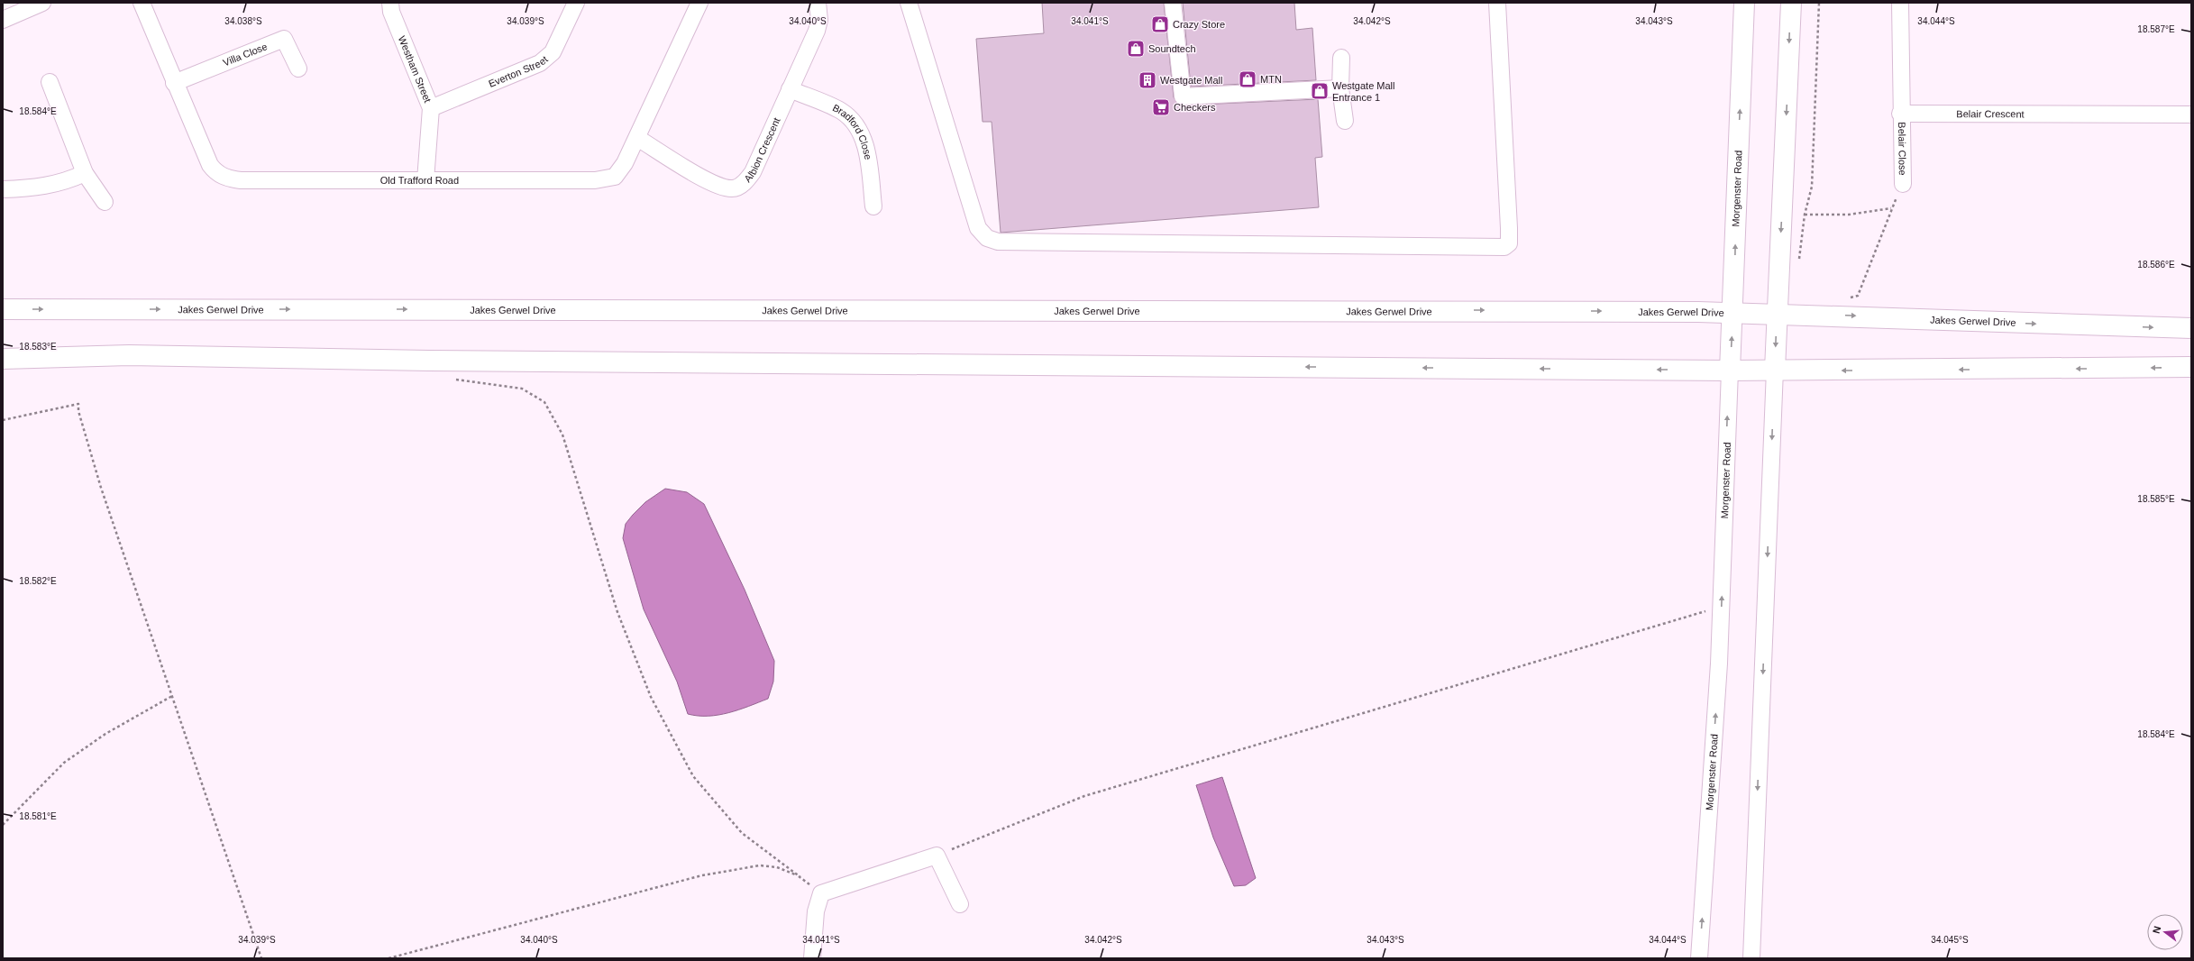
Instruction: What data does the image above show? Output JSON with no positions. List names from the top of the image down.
{
  "streets": {
    "main road": ["Morgenster Road", "Jakes Gerwel Drive"],
    "street": [
      "Villa Close",
      "Westham Street",
      "Everton Street",
      "Belair Crescent",
      "Bradford Close",
      "Albion Crescent",
      "Belair Close",
      "Old Trafford Road"
    ]
  },
  "crossings": [
    ["Villa Close", "Old Trafford Road"],
    ["Westham Street", "Everton Street"],
    ["Westham Street", "Old Trafford Road"],
    ["Belair Crescent", "Belair Close"],
    ["Bradford Close", "Albion Crescent"],
    ["Albion Crescent", "Old Trafford Road"],
    ["Morgenster Road", "Jakes Gerwel Drive"]
  ],
  "places": {
    "shop": [
      "Crazy Store",
      "Soundtech",
      "MTN",
      "Westgate Mall Entrance 1"
    ],
    "building": ["Westgate Mall"],
    "supermarket": ["Checkers"]
  },
  "north": "left",
  "coordinates": [
    "34.038°S",
    "34.039°S",
    "34.040°S",
    "34.041°S",
    "34.042°S",
    "34.043°S",
    "34.044°S",
    "18.587°E",
    "18.584°E",
    "18.586°E",
    "18.583°E",
    "18.585°E",
    "18.582°E",
    "18.581°E",
    "34.045°S"
  ]
}
